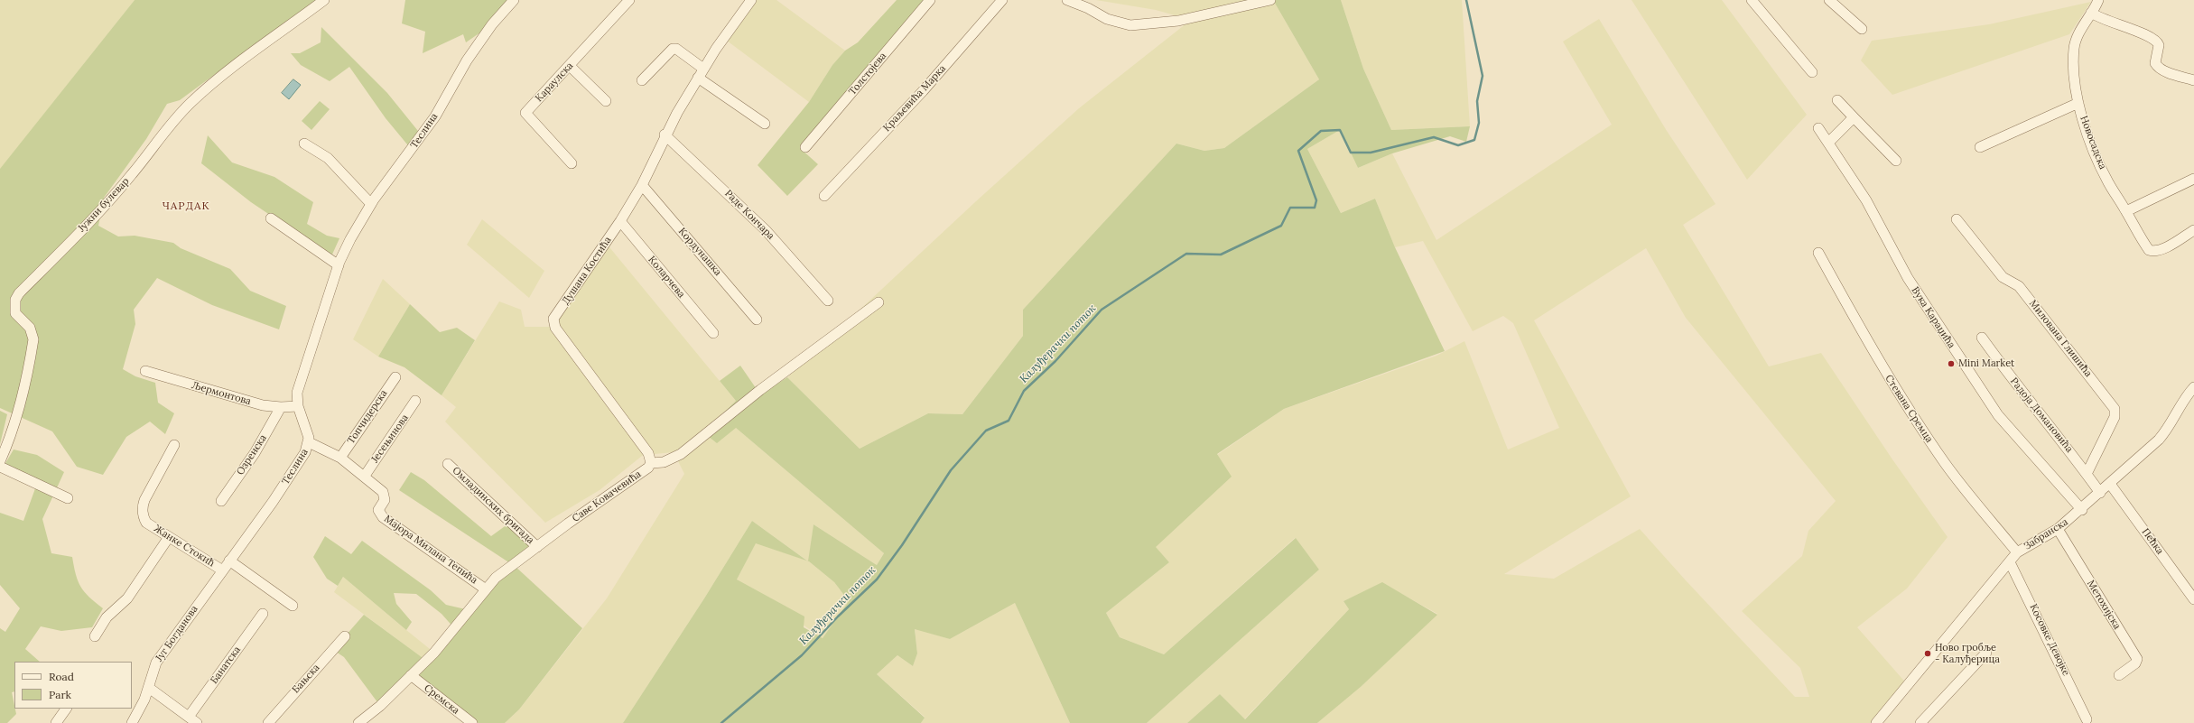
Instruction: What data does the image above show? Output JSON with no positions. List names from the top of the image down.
{
  "streets": {
    "street": [
      "Толстојева",
      "Караулска",
      "Краљевића Марка",
      "Теслина",
      "Новосадска",
      "Јужни булевар",
      "Раде Кончара",
      "Кордунашка",
      "Душана Костића",
      "Коларчева",
      "Вука Караџића",
      "Милована Глишића",
      "Љермонтова",
      "Стевана Сремца",
      "Радоја Домановића",
      "Топчидерска",
      "Јесењинова",
      "Озренска",
      "Саве Ковачевића",
      "Омладинских бригада",
      "Забранска",
      "Пећка",
      "Жанке Стокић",
      "Мајора Милана Тепића",
      "Метохијска",
      "Југ Богданова",
      "Косовке Девојке",
      "Банатска",
      "Бањска",
      "Сремска"
    ]
  },
  "crossings": [
    ["Теслина", "Љермонтова"],
    ["Теслина", "Жанке Стокић"],
    ["Теслина", "Мајора Милана Тепића"],
    ["Теслина", "Југ Богданова"],
    ["Раде Кончара", "Душана Костића"],
    ["Кордунашка", "Душана Костића"],
    ["Душана Костића", "Коларчева"],
    ["Душана Костића", "Саве Ковачевића"],
    ["Вука Караџића", "Забранска"],
    ["Милована Глишића", "Радоја Домановића"],
    ["Љермонтова", "Озренска"],
    ["Стевана Сремца", "Забранска"],
    ["Радоја Домановића", "Забранска"],
    ["Топчидерска", "Мајора Милана Тепића"],
    ["Јесењинова", "Мајора Милана Тепића"],
    ["Саве Ковачевића", "Омладинских бригада"],
    ["Саве Ковачевића", "Мајора Милана Тепића"],
    ["Саве Ковачевића", "Сремска"],
    ["Забранска", "Пећка"],
    ["Забранска", "Метохијска"],
    ["Забранска", "Косовке Девојке"],
    ["Жанке Стокић", "Југ Богданова"]
  ],
  "districts": ["ЧАРДАК"],
  "water": ["Калуђерачки поток"],
  "places": ["Mini Market", "Ново гробље - Калуђерица"],
  "legend": ["Road", "Park"]
}
